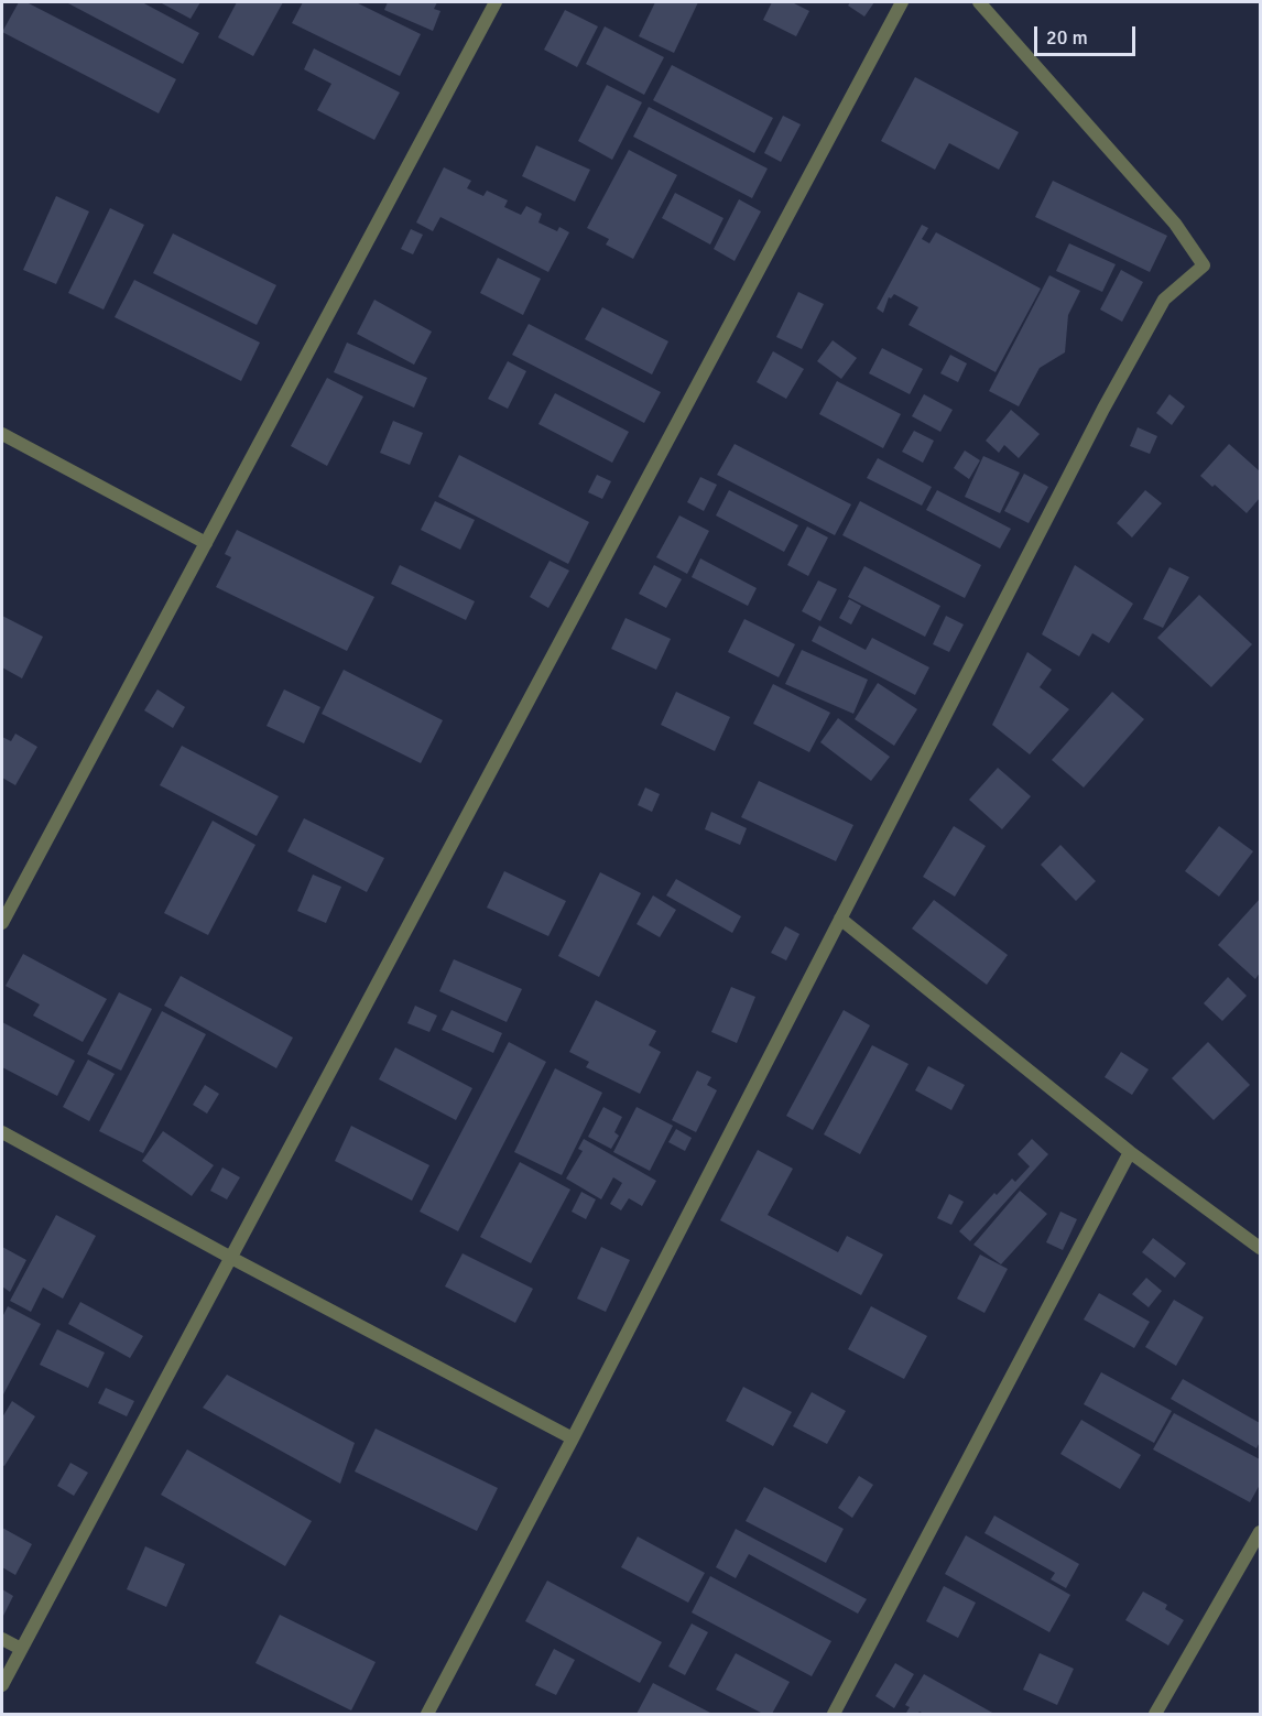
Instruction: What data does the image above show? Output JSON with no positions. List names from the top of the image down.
{
  "scale_bar": "20 m"
}
